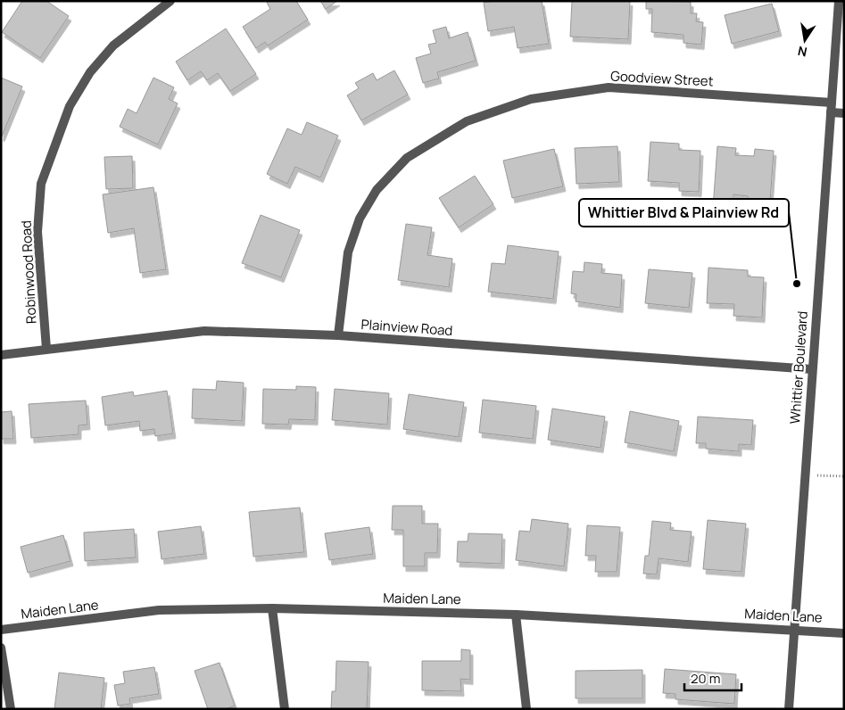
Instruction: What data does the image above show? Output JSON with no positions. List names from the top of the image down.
{
  "streets": {
    "street": [
      "Goodview Street",
      "Robinwood Road",
      "Plainview Road",
      "Whittier Boulevard",
      "Maiden Lane"
    ]
  },
  "crossings": [
    ["Goodview Street", "Plainview Road"],
    ["Goodview Street", "Whittier Boulevard"],
    ["Robinwood Road", "Plainview Road"],
    ["Plainview Road", "Whittier Boulevard"],
    ["Whittier Boulevard", "Maiden Lane"]
  ],
  "places": ["Whittier Blvd & Plainview Rd"],
  "scale_bar": "20 m",
  "north": "bottom"
}
